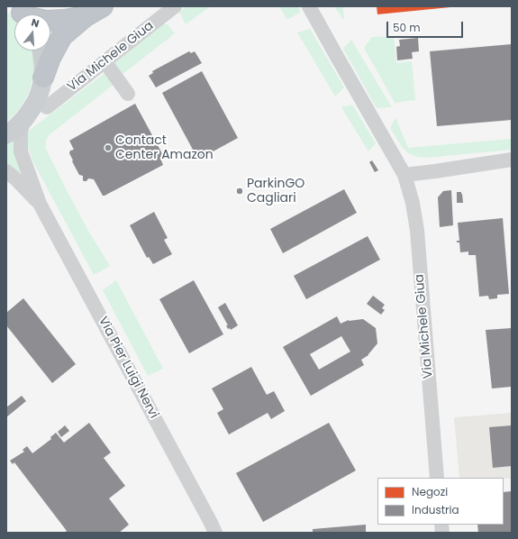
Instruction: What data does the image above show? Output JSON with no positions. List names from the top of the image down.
{
  "streets": {
    "street": ["Via Michele Giua", "Via Pier Luigi Nervi"]
  },
  "places": ["Contact Center Amazon", "ParkinGO Cagliari"],
  "legend": ["Negozi", "Industria"],
  "scale_bar": "50 m",
  "north": "top"
}
